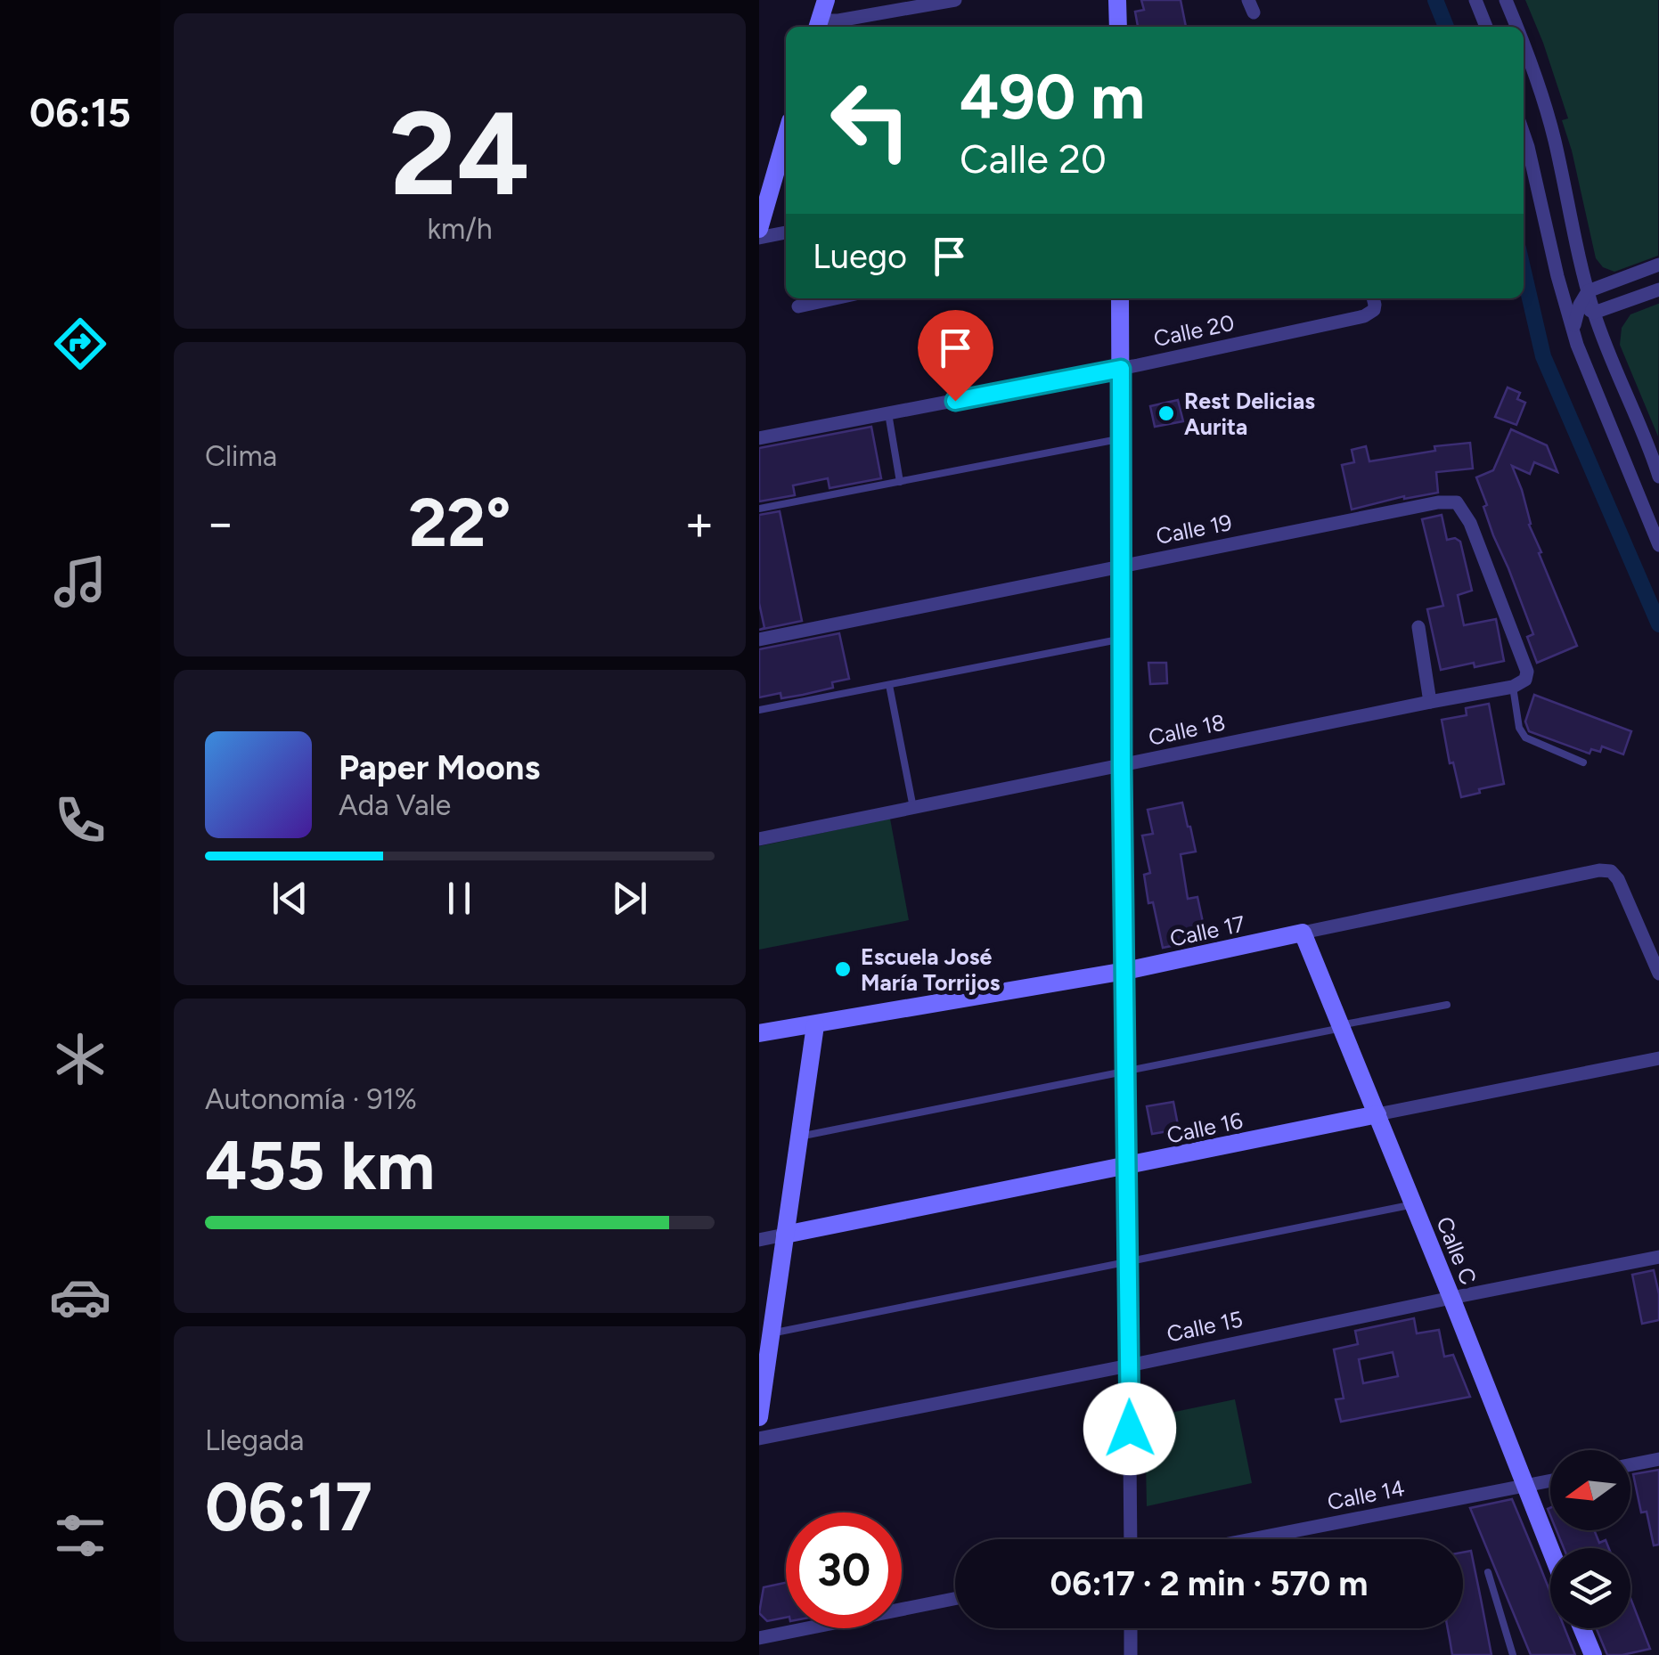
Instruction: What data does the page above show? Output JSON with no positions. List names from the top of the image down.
{
  "streets": {
    "street": [
      "Calle 20",
      "Calle 19",
      "Calle 18",
      "Calle 17",
      "Calle 16",
      "Calle C",
      "Calle 15",
      "Calle 14"
    ]
  },
  "crossings": [
    ["Calle 19", "Calle 18"],
    ["Calle 17", "Calle C"],
    ["Calle 16", "Calle C"],
    ["Calle C", "Calle 15"],
    ["Calle C", "Calle 14"]
  ],
  "places": ["Rest Delicias Aurita", "Escuela José María Torrijos"],
  "north": "left",
  "page": {
    "tabs": "06:15",
    "tile": [
      ["24", "km/h"],
      "Clima",
      ["Autonomía · 91%", "455 km"],
      ["Llegada", "06:17"]
    ],
    "turn": ["490 m", "Calle 20"],
    "then": "Luego",
    "heat": ["−", "22°", "+"],
    "song": ["Paper Moons", "Ada Vale"],
    "limit": "30",
    "trip": "06:17 · 2 min · 570 m"
  }
}
